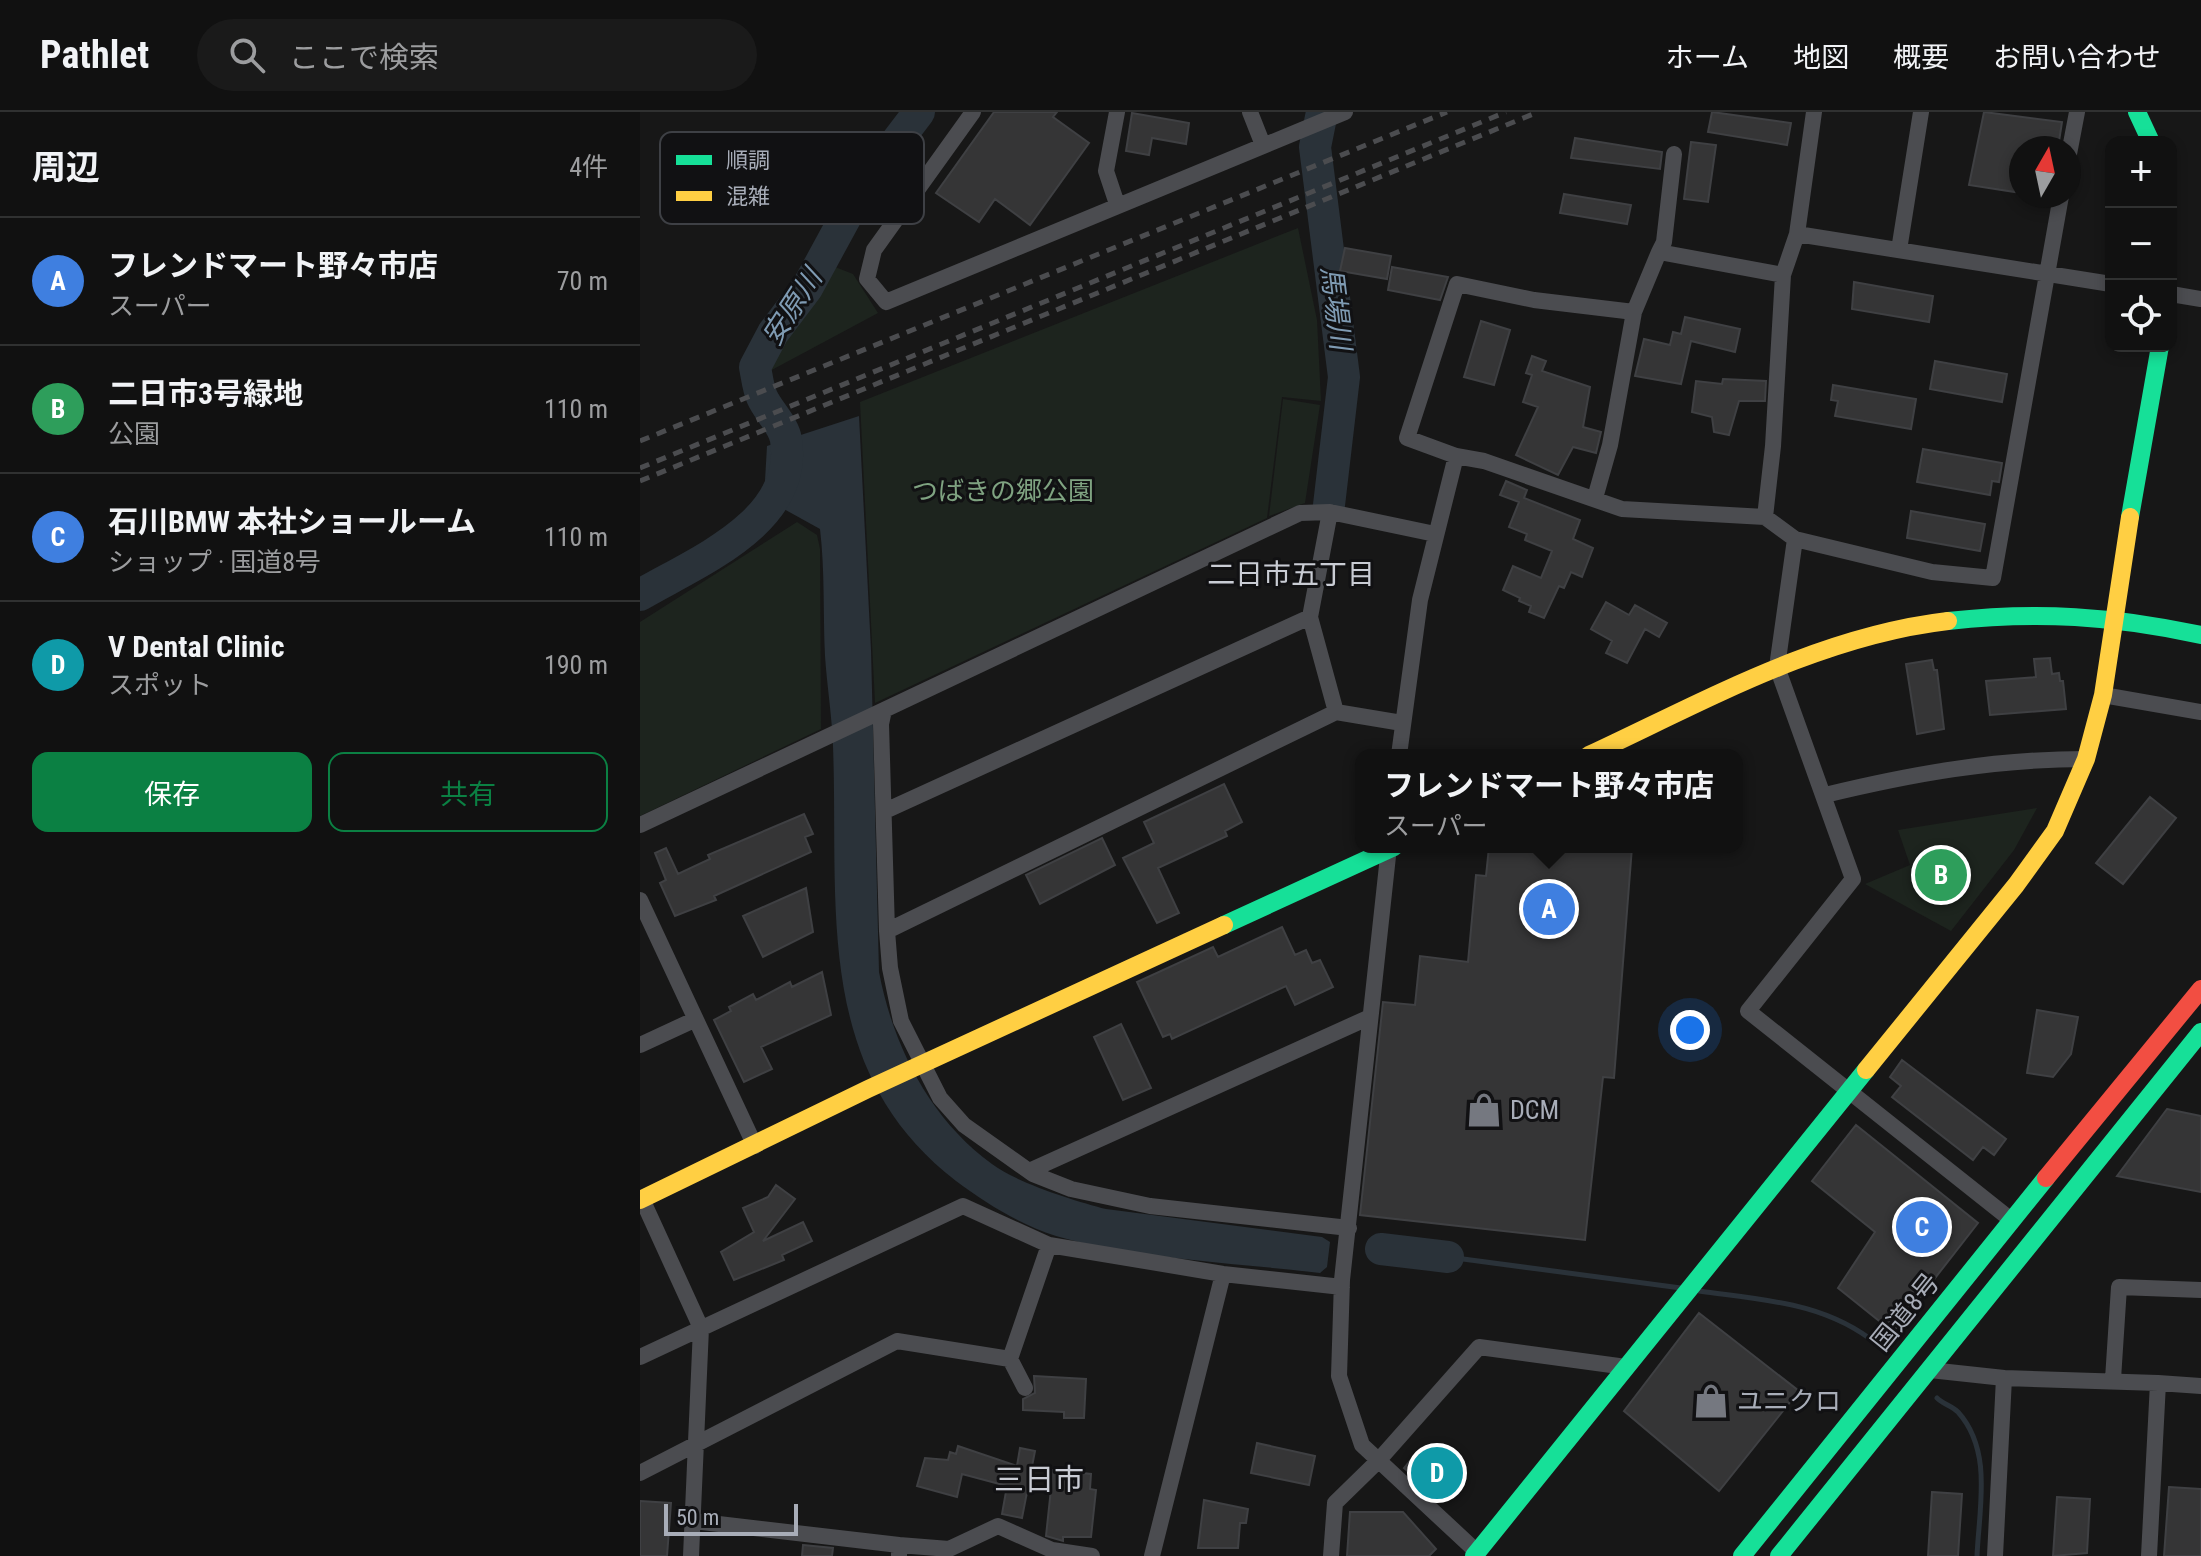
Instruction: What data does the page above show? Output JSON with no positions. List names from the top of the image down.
{
  "streets": {
    "main road": ["国道8号"]
  },
  "districts": ["二日市五丁目", "三日市"],
  "water": ["安原川", "馬場川"],
  "parks": ["つばきの郷公園"],
  "places": {
    "shop": ["DCM", "ユニクロ"]
  },
  "legend": ["順調", "混雑"],
  "scale_bar": "50 m",
  "north": "top",
  "page": {
    "header": "Pathlet",
    "search": "ここで検索",
    "nav": [
      "ホーム",
      "地図",
      "概要",
      "お問い合わせ"
    ],
    "heading": ["周辺", "4件"],
    "map_buttons": ["+", "−"],
    "list": [
      {
        "mark": "A",
        "name": "フレンドマート野々市店",
        "note": "スーパー",
        "value": "70 m"
      },
      {
        "mark": "B",
        "name": "二日市3号緑地",
        "note": "公園",
        "value": "110 m"
      },
      {
        "mark": "C",
        "name": "石川BMW 本社ショールーム",
        "note": "ショップ · 国道8号",
        "value": "110 m"
      },
      {
        "mark": "D",
        "name": "V Dental Clinic",
        "note": "スポット",
        "value": "190 m"
      }
    ],
    "buttons": ["保存", "共有"],
    "popup": ["フレンドマート野々市店", "スーパー"],
    "pins": [
      "B",
      "A",
      "C",
      "D"
    ],
    "scale": "50 m"
  }
}
